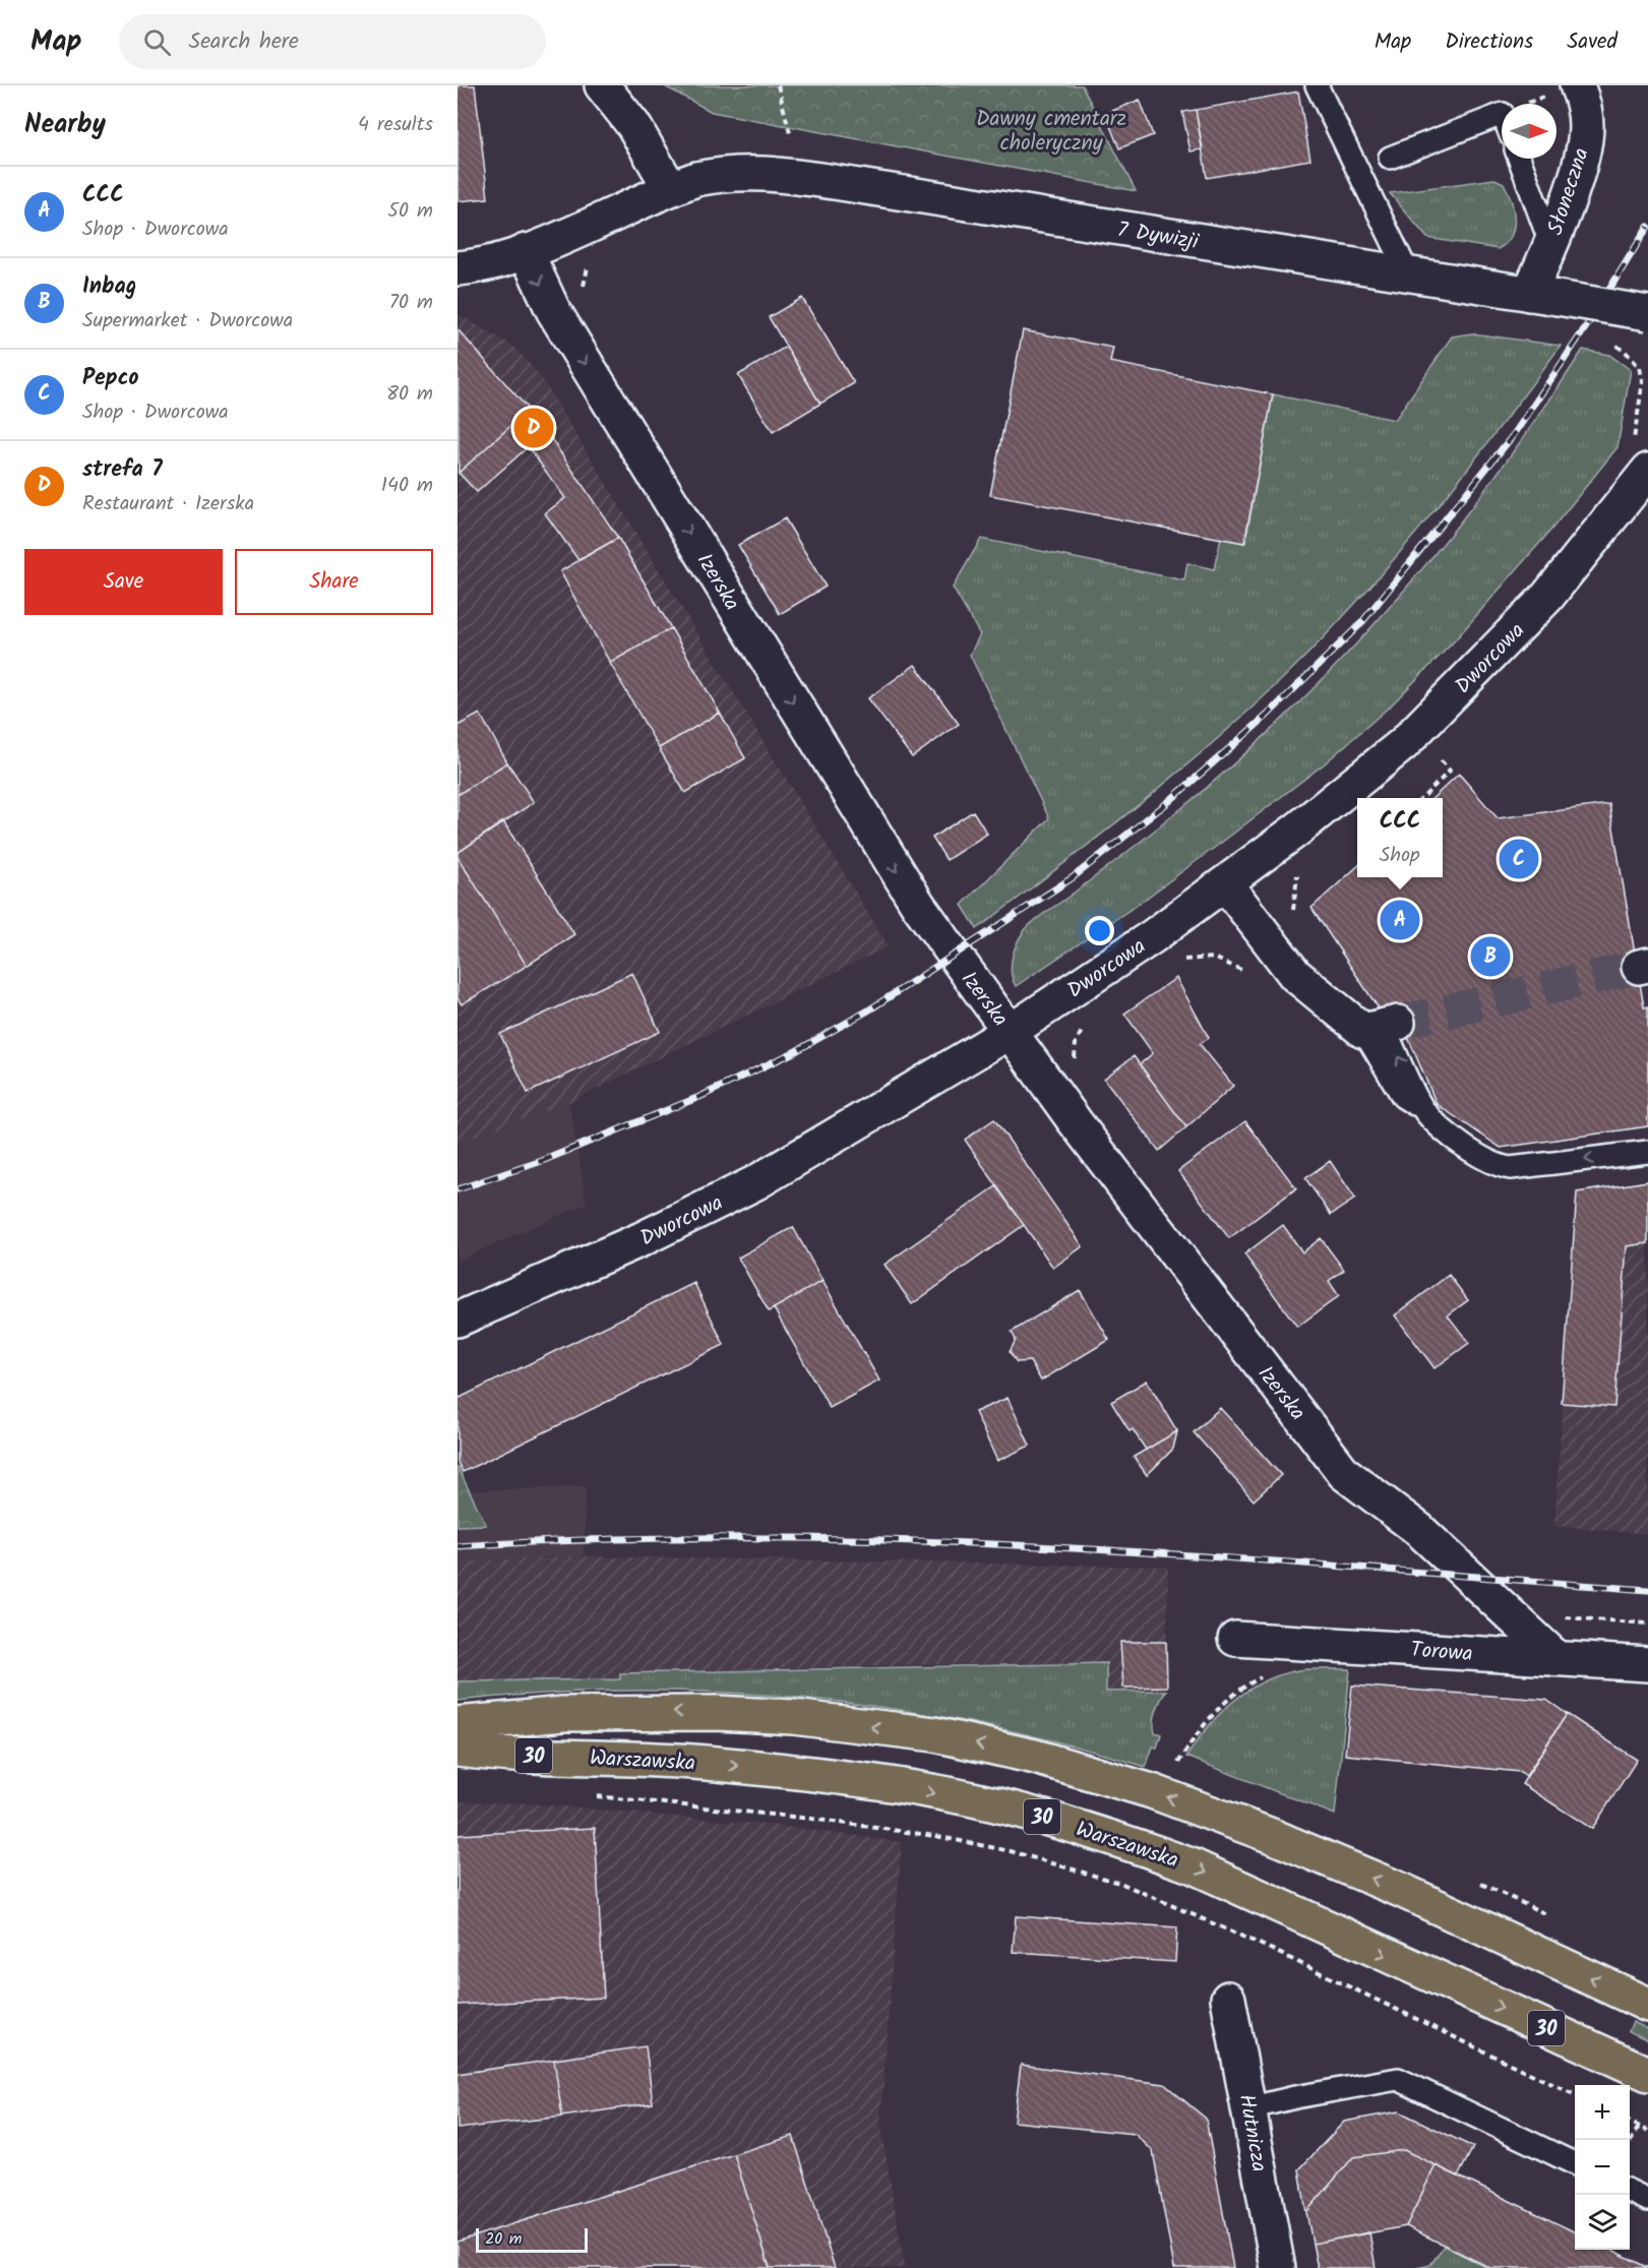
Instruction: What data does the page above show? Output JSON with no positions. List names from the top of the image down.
{
  "streets": {
    "main road": ["30", "Warszawska"],
    "street": [
      "Słoneczna",
      "7 Dywizji",
      "Izerska",
      "Dworcowa",
      "Torowa",
      "Hutnicza"
    ]
  },
  "crossings": [
    ["Słoneczna", "7 Dywizji"],
    ["7 Dywizji", "Izerska"],
    ["Izerska", "Dworcowa"],
    ["Izerska", "Torowa"]
  ],
  "one_way": ["Izerska"],
  "parks": ["Dawny cmentarz choleryczny"],
  "scale_bar": "20 m",
  "north": "right",
  "page": {
    "header": "Map",
    "search": "Search here",
    "nav": ["Map", "Directions", "Saved"],
    "heading": ["Nearby", "4 results"],
    "list": [
      {
        "mark": "A",
        "name": "CCC",
        "note": "Shop · Dworcowa",
        "value": "50 m"
      },
      {
        "mark": "B",
        "name": "Inbag",
        "note": "Supermarket · Dworcowa",
        "value": "70 m"
      },
      {
        "mark": "C",
        "name": "Pepco",
        "note": "Shop · Dworcowa",
        "value": "80 m"
      },
      {
        "mark": "D",
        "name": "strefa 7",
        "note": "Restaurant · Izerska",
        "value": "140 m"
      }
    ],
    "pins": [
      "D",
      "C",
      "A",
      "B"
    ],
    "buttons": ["Save", "Share"],
    "popup": ["CCC", "Shop"],
    "map_buttons": ["+", "−"],
    "scale": "20 m"
  }
}
